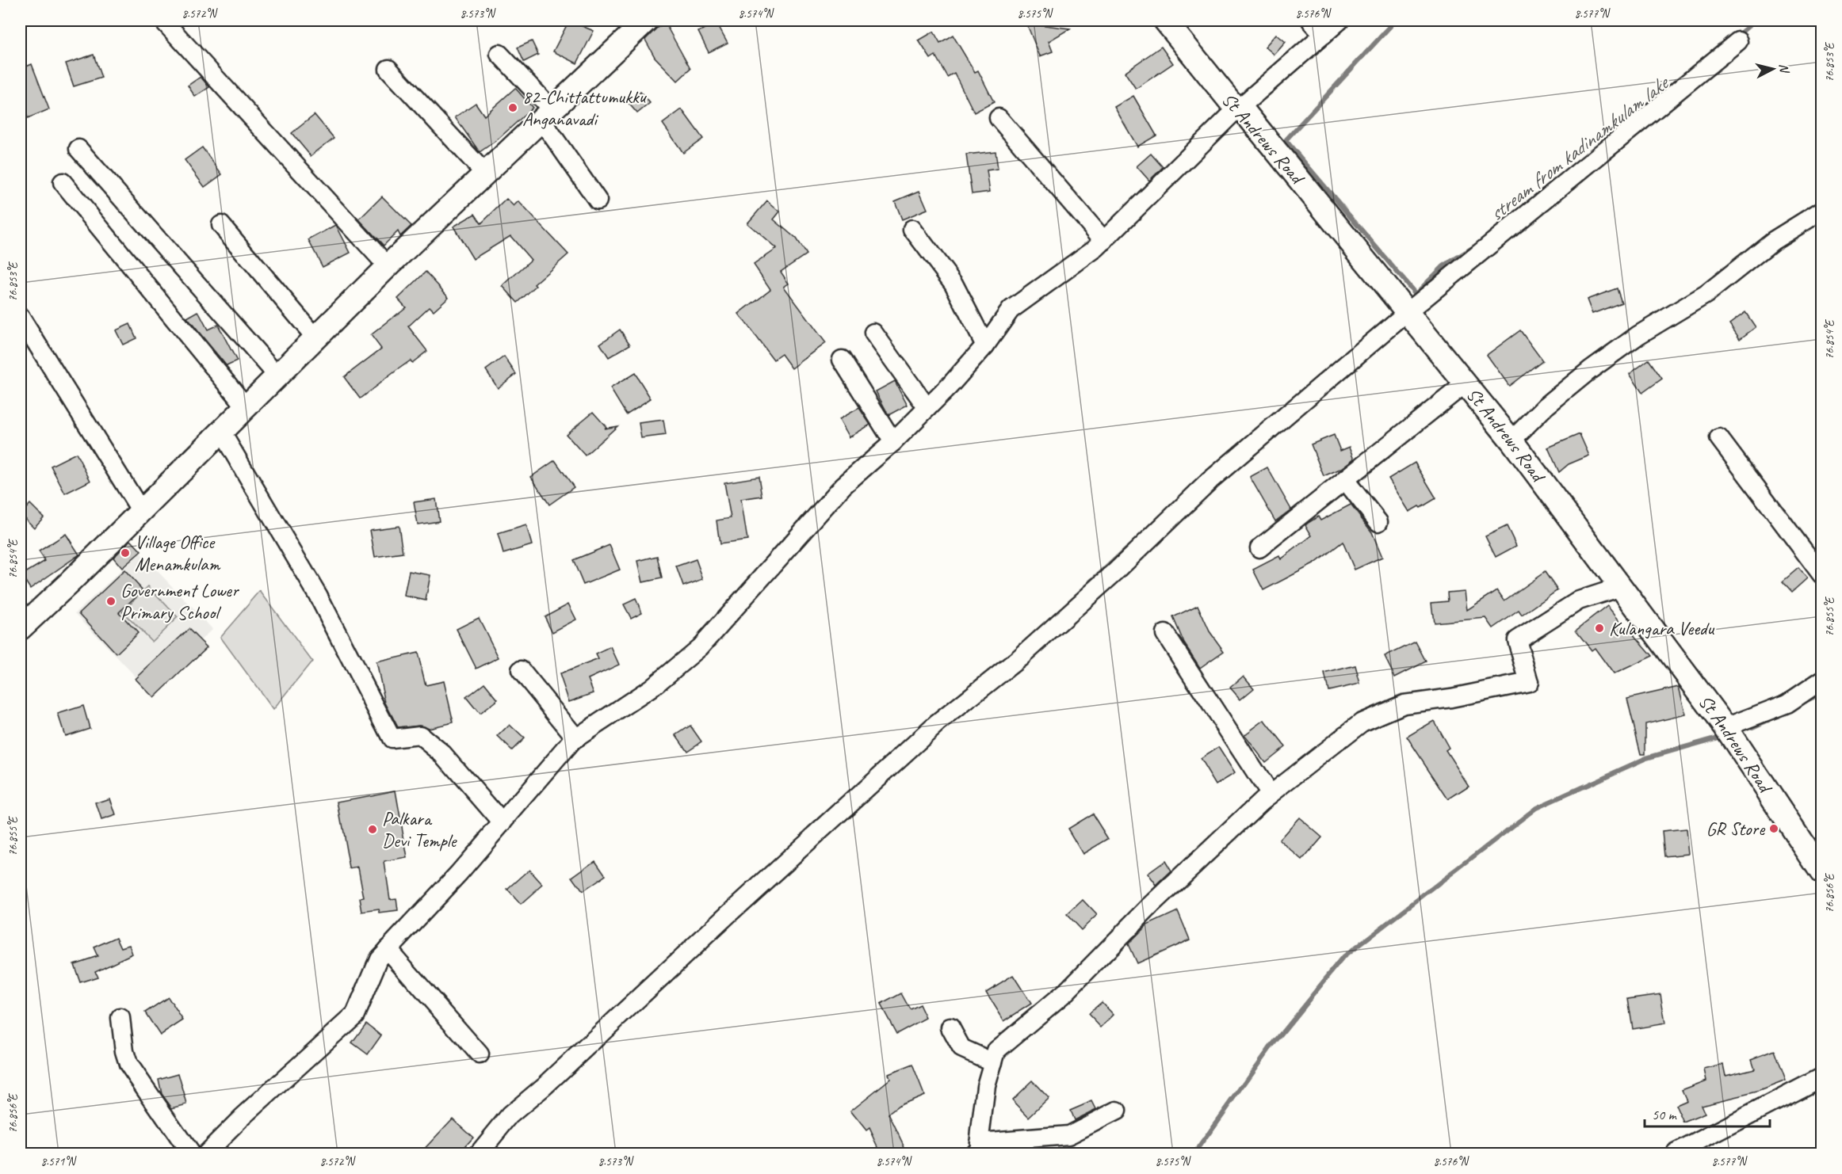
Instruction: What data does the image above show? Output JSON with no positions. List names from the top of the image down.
{
  "streets": {
    "main road": ["St Andrews Road"]
  },
  "water": ["stream from kadinamkulam lake"],
  "places": [
    "82-Chittattumukku Anganavadi",
    "Village Office Menamkulam",
    "Government Lower Primary School",
    "Kulangara Veedu",
    "GR Store",
    "Palkara Devi Temple"
  ],
  "scale_bar": "50 m",
  "north": "right",
  "coordinates": [
    "8.572°N",
    "8.573°N",
    "8.574°N",
    "8.575°N",
    "8.576°N",
    "8.577°N",
    "76.853°E",
    "76.854°E",
    "76.855°E",
    "76.856°E",
    "8.571°N"
  ]
}
